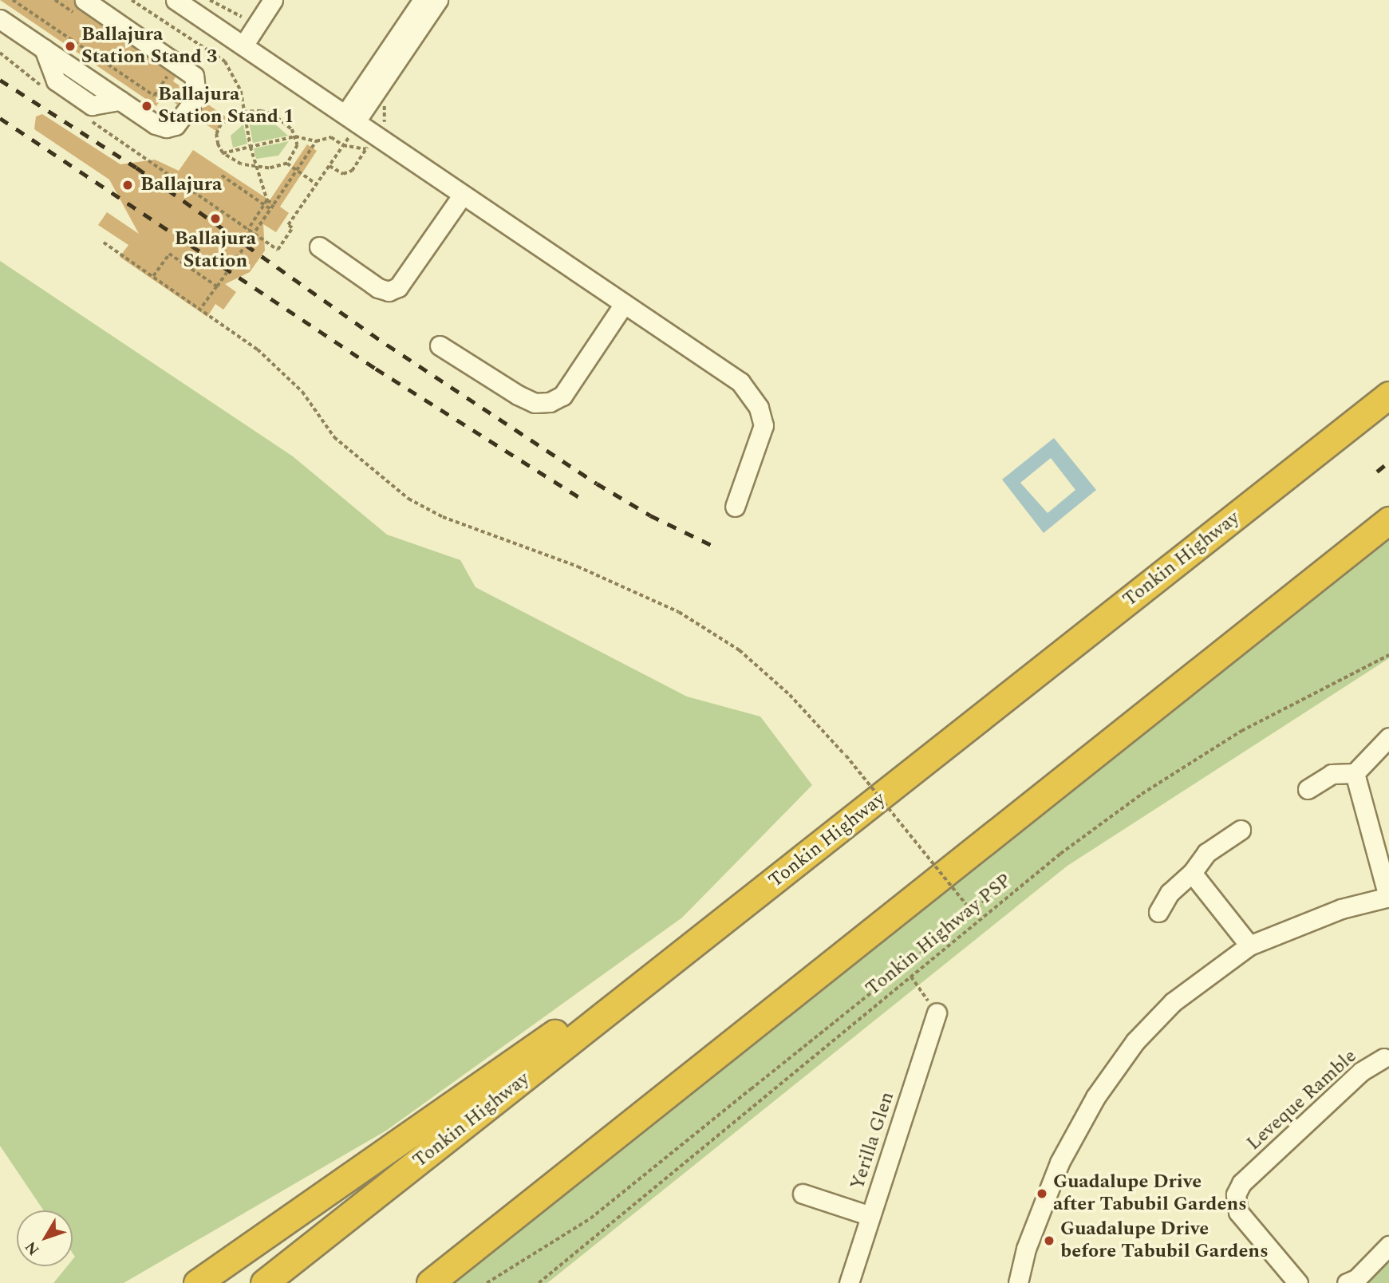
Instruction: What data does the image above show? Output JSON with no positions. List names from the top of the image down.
{
  "streets": {
    "highway": ["Tonkin Highway"],
    "street": ["Leveque Ramble", "Yerilla Glen"],
    "path": ["Tonkin Highway PSP"]
  },
  "places": [
    "Ballajura Station Stand 3",
    "Ballajura Station Stand 1",
    "Ballajura",
    "Ballajura Station",
    "Guadalupe Drive after Tabubil Gardens",
    "Guadalupe Drive before Tabubil Gardens"
  ],
  "north": "bottom left"
}
